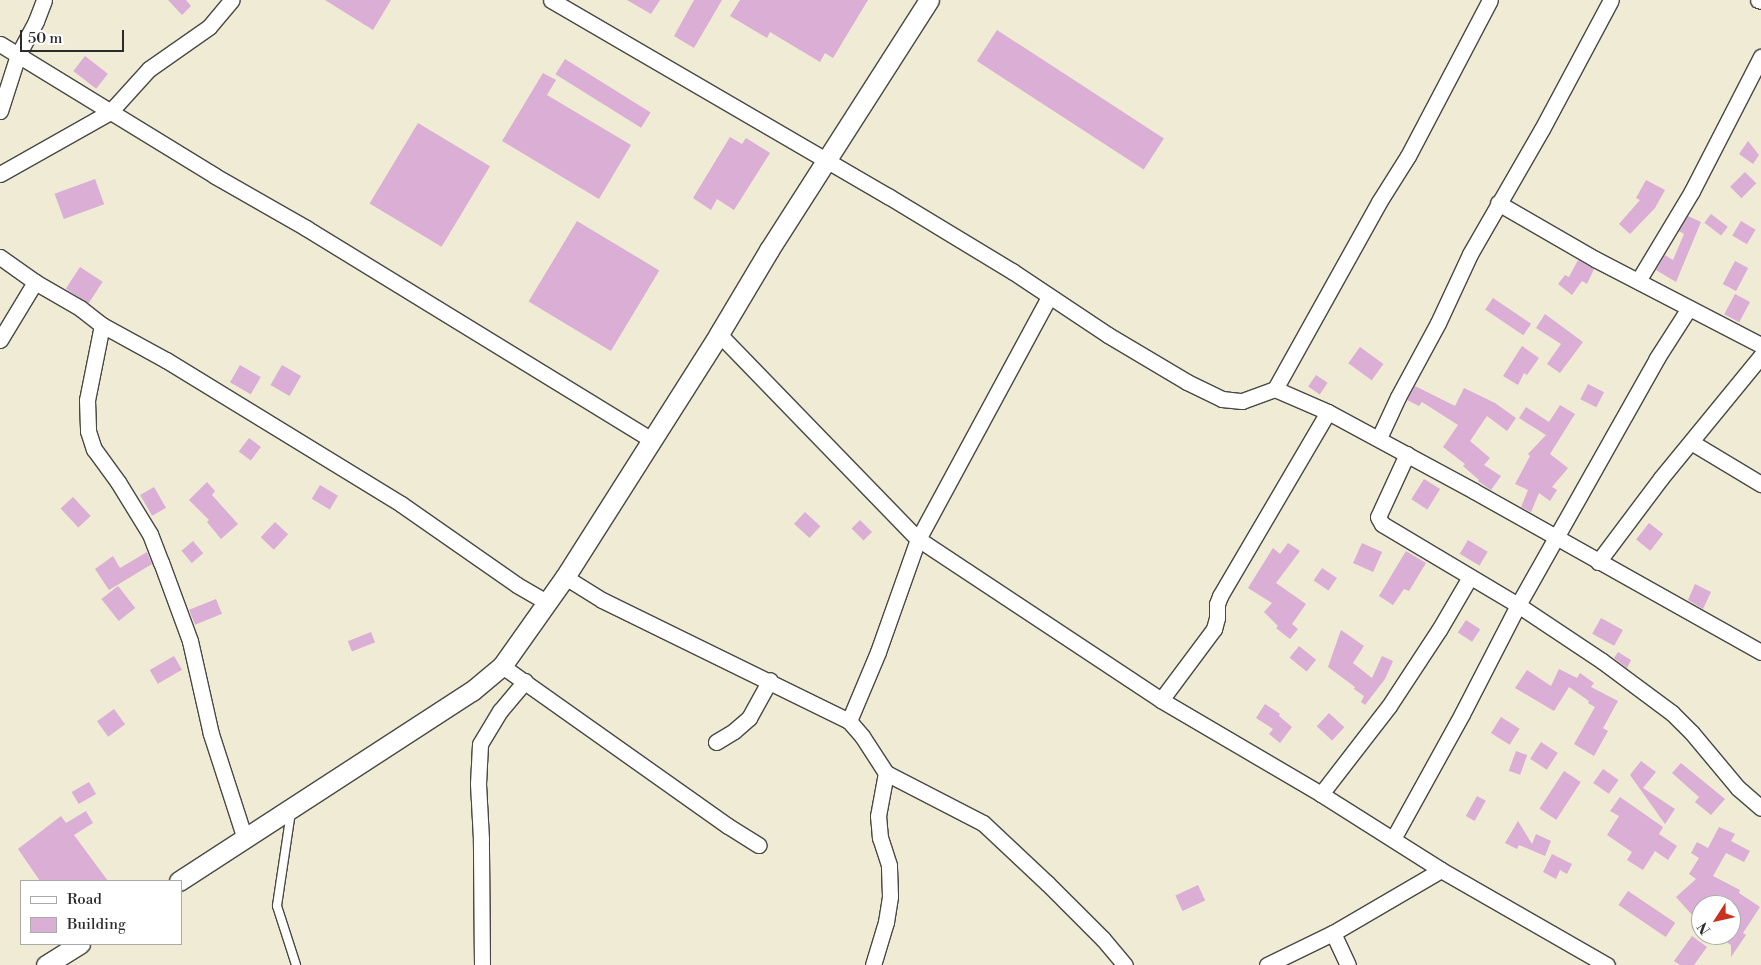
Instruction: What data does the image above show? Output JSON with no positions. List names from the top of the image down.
{
  "legend": ["Road", "Building"],
  "scale_bar": "50 m",
  "north": "bottom left"
}
